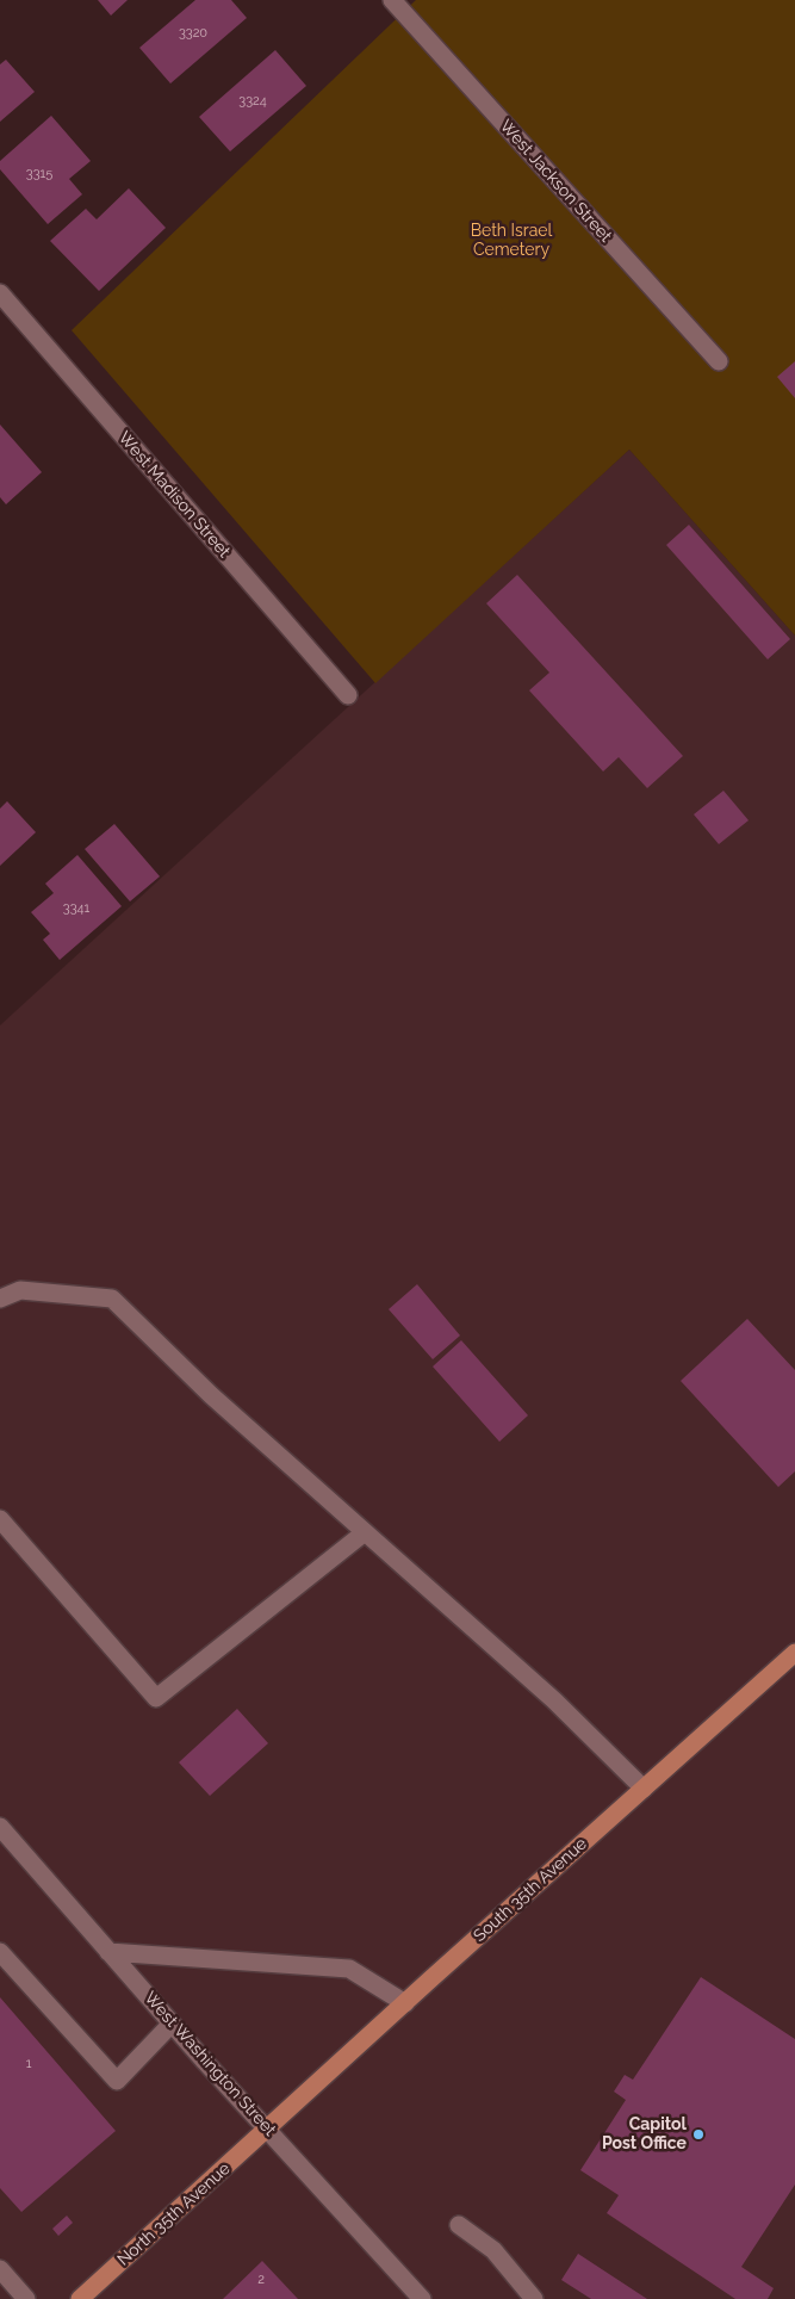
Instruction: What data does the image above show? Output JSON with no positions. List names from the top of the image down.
{
  "streets": {
    "main road": ["South 35th Avenue", "North 35th Avenue"],
    "street": ["West Jackson Street", "West Madison Street", "West Washington Street"]
  },
  "crossings": [
    ["South 35th Avenue", "West Washington Street"],
    ["South 35th Avenue", "North 35th Avenue"],
    ["West Washington Street", "North 35th Avenue"]
  ],
  "parks": ["Beth Israel Cemetery"],
  "places": ["Capitol Post Office"],
  "house_numbers": [
    "3320",
    "3324",
    "3315",
    "3341",
    "1",
    "2"
  ]
}
